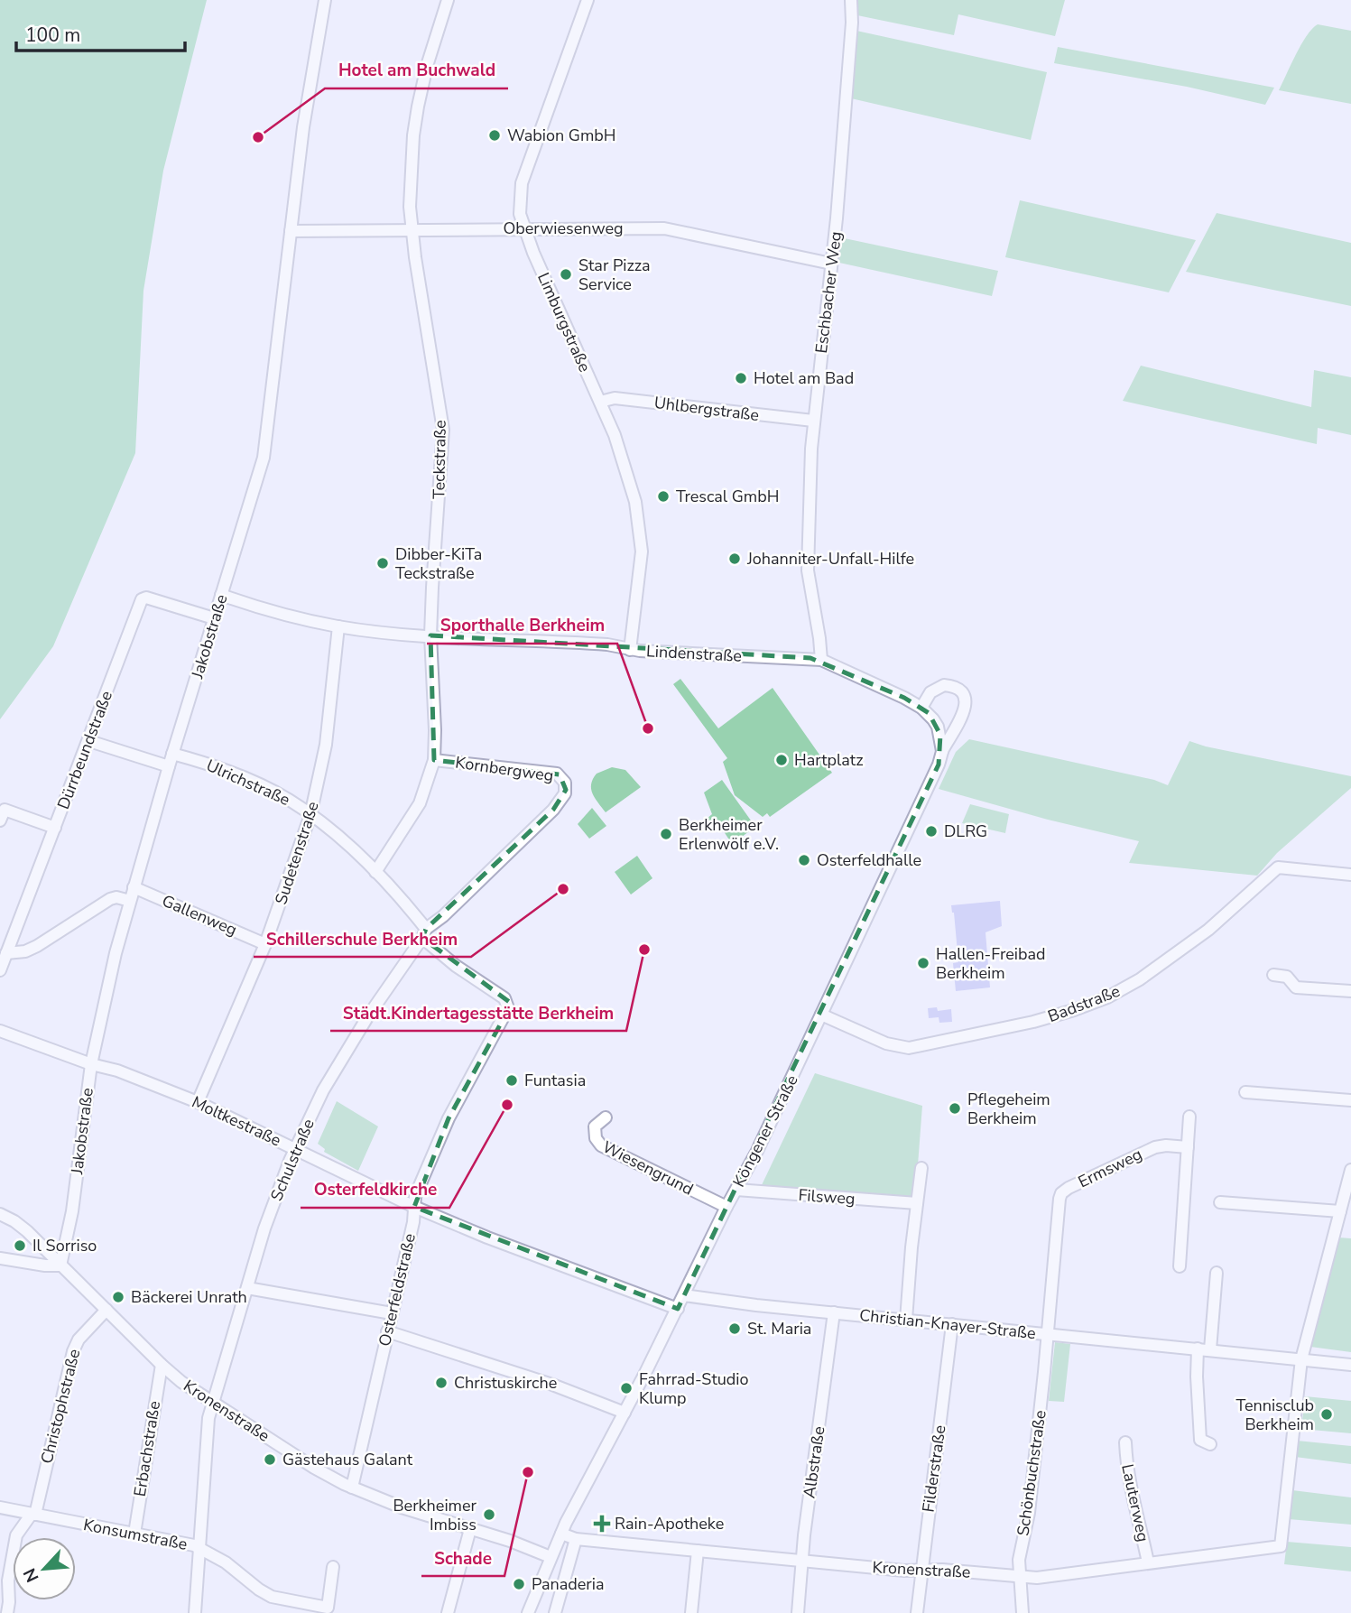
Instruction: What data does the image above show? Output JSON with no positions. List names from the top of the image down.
{
  "streets": {
    "street": [
      "Oberwiesenweg",
      "Eschbacher Weg",
      "Limburgstraße",
      "Uhlbergstraße",
      "Teckstraße",
      "Jakobstraße",
      "Lindenstraße",
      "Dürrbeundstraße",
      "Kornbergweg",
      "Ulrichstraße",
      "Sudetenstraße",
      "Gallenweg",
      "Badstraße",
      "Moltkestraße",
      "Köngener Straße",
      "Schulstraße",
      "Wiesengrund",
      "Ermsweg",
      "Filsweg",
      "Osterfeldstraße",
      "Christian-Knayer-Straße",
      "Christophstraße",
      "Kronenstraße",
      "Erbachstraße",
      "Albstraße",
      "Filderstraße",
      "Schönbuchstraße",
      "Lauterweg",
      "Konsumstraße"
    ]
  },
  "crossings": [
    ["Oberwiesenweg", "Eschbacher Weg"],
    ["Oberwiesenweg", "Limburgstraße"],
    ["Oberwiesenweg", "Teckstraße"],
    ["Oberwiesenweg", "Jakobstraße"],
    ["Eschbacher Weg", "Uhlbergstraße"],
    ["Eschbacher Weg", "Lindenstraße"],
    ["Limburgstraße", "Uhlbergstraße"],
    ["Limburgstraße", "Lindenstraße"],
    ["Teckstraße", "Lindenstraße"],
    ["Teckstraße", "Kornbergweg"],
    ["Teckstraße", "Ulrichstraße"],
    ["Jakobstraße", "Lindenstraße"],
    ["Jakobstraße", "Dürrbeundstraße"],
    ["Jakobstraße", "Ulrichstraße"],
    ["Jakobstraße", "Gallenweg"],
    ["Jakobstraße", "Moltkestraße"],
    ["Jakobstraße", "Kronenstraße"],
    ["Lindenstraße", "Sudetenstraße"],
    ["Lindenstraße", "Köngener Straße"],
    ["Kornbergweg", "Schulstraße"],
    ["Ulrichstraße", "Sudetenstraße"],
    ["Ulrichstraße", "Schulstraße"],
    ["Ulrichstraße", "Osterfeldstraße"],
    ["Sudetenstraße", "Gallenweg"],
    ["Sudetenstraße", "Moltkestraße"],
    ["Badstraße", "Köngener Straße"],
    ["Moltkestraße", "Köngener Straße"],
    ["Moltkestraße", "Schulstraße"],
    ["Moltkestraße", "Osterfeldstraße"],
    ["Köngener Straße", "Wiesengrund"],
    ["Köngener Straße", "Filsweg"],
    ["Köngener Straße", "Christian-Knayer-Straße"],
    ["Köngener Straße", "Kronenstraße"],
    ["Schulstraße", "Kronenstraße"],
    ["Schulstraße", "Konsumstraße"],
    ["Ermsweg", "Christian-Knayer-Straße"],
    ["Ermsweg", "Schönbuchstraße"],
    ["Osterfeldstraße", "Kronenstraße"],
    ["Christian-Knayer-Straße", "Kronenstraße"],
    ["Christian-Knayer-Straße", "Albstraße"],
    ["Christian-Knayer-Straße", "Filderstraße"],
    ["Christian-Knayer-Straße", "Schönbuchstraße"],
    ["Christophstraße", "Kronenstraße"],
    ["Christophstraße", "Konsumstraße"],
    ["Kronenstraße", "Erbachstraße"],
    ["Kronenstraße", "Albstraße"],
    ["Kronenstraße", "Filderstraße"],
    ["Kronenstraße", "Schönbuchstraße"],
    ["Kronenstraße", "Lauterweg"],
    ["Erbachstraße", "Konsumstraße"]
  ],
  "places": {
    "other": [
      "Wabion GmbH",
      "Hotel am Buchwald",
      "Star Pizza Service",
      "Hotel am Bad",
      "Trescal GmbH",
      "Johanniter-Unfall-Hilfe",
      "Dibber-KiTa Teckstraße",
      "Sporthalle Berkheim",
      "Hartplatz",
      "DLRG",
      "Berkheimer Erlenwölf e.V.",
      "Osterfeldhalle",
      "Schillerschule Berkheim",
      "Städt.Kindertagesstätte Berkheim",
      "Hallen-Freibad Berkheim",
      "Funtasia",
      "Osterfeldkirche",
      "Pflegeheim Berkheim",
      "Il Sorriso",
      "Bäckerei Unrath",
      "St. Maria",
      "Christuskirche",
      "Fahrrad-Studio Klump",
      "Tennisclub Berkheim",
      "Gästehaus Galant",
      "Schade",
      "Berkheimer Imbiss",
      "Panaderia"
    ],
    "health": ["Rain-Apotheke"]
  },
  "scale_bar": "100 m",
  "north": "bottom left"
}
